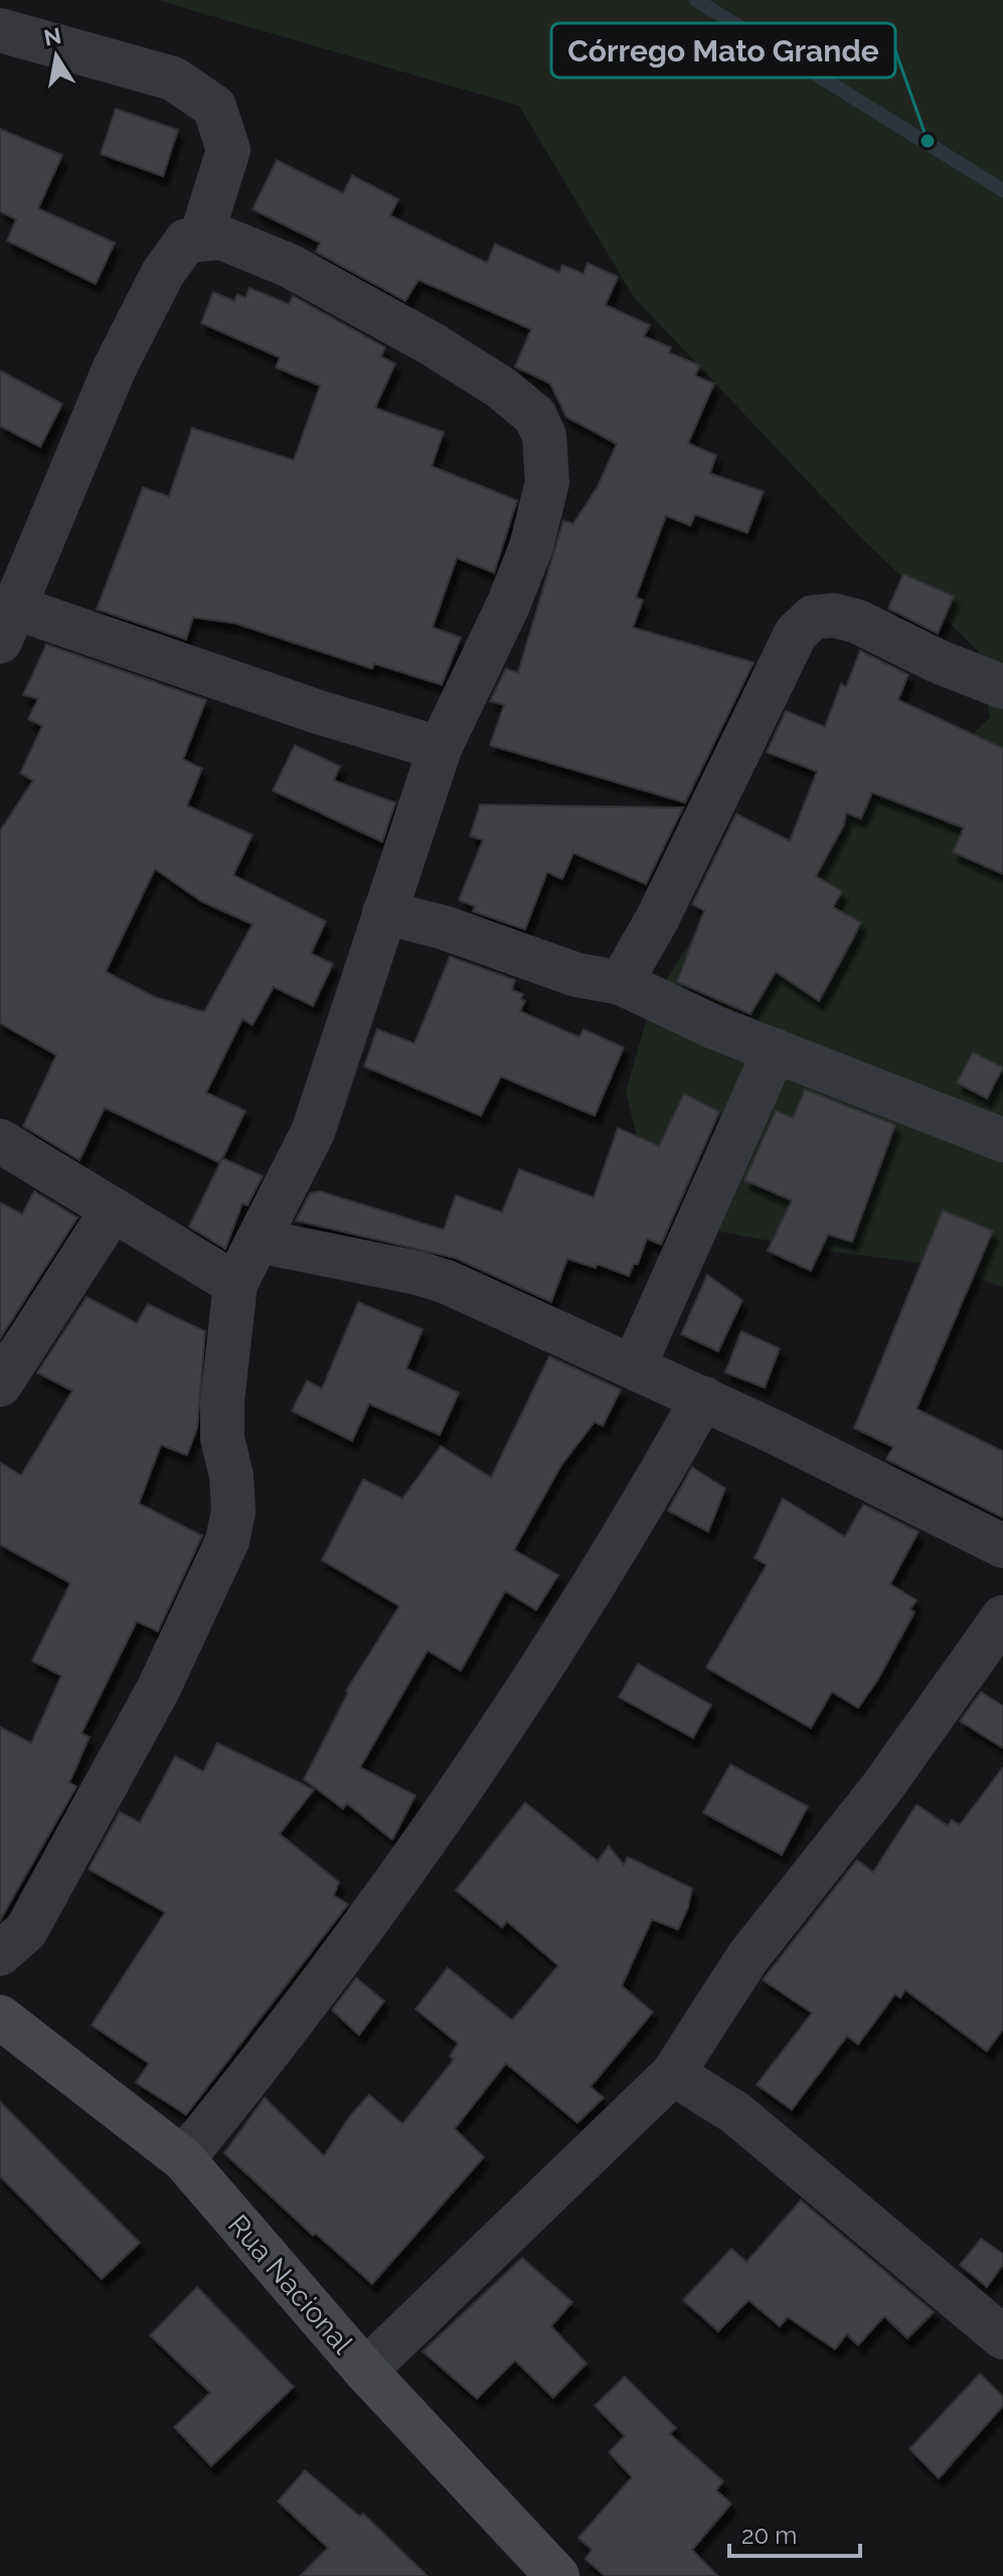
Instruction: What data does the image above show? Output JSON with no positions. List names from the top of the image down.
{
  "streets": {
    "street": ["Rua Nacional"]
  },
  "places": ["Córrego Mato Grande"],
  "scale_bar": "20 m",
  "north": "top"
}
